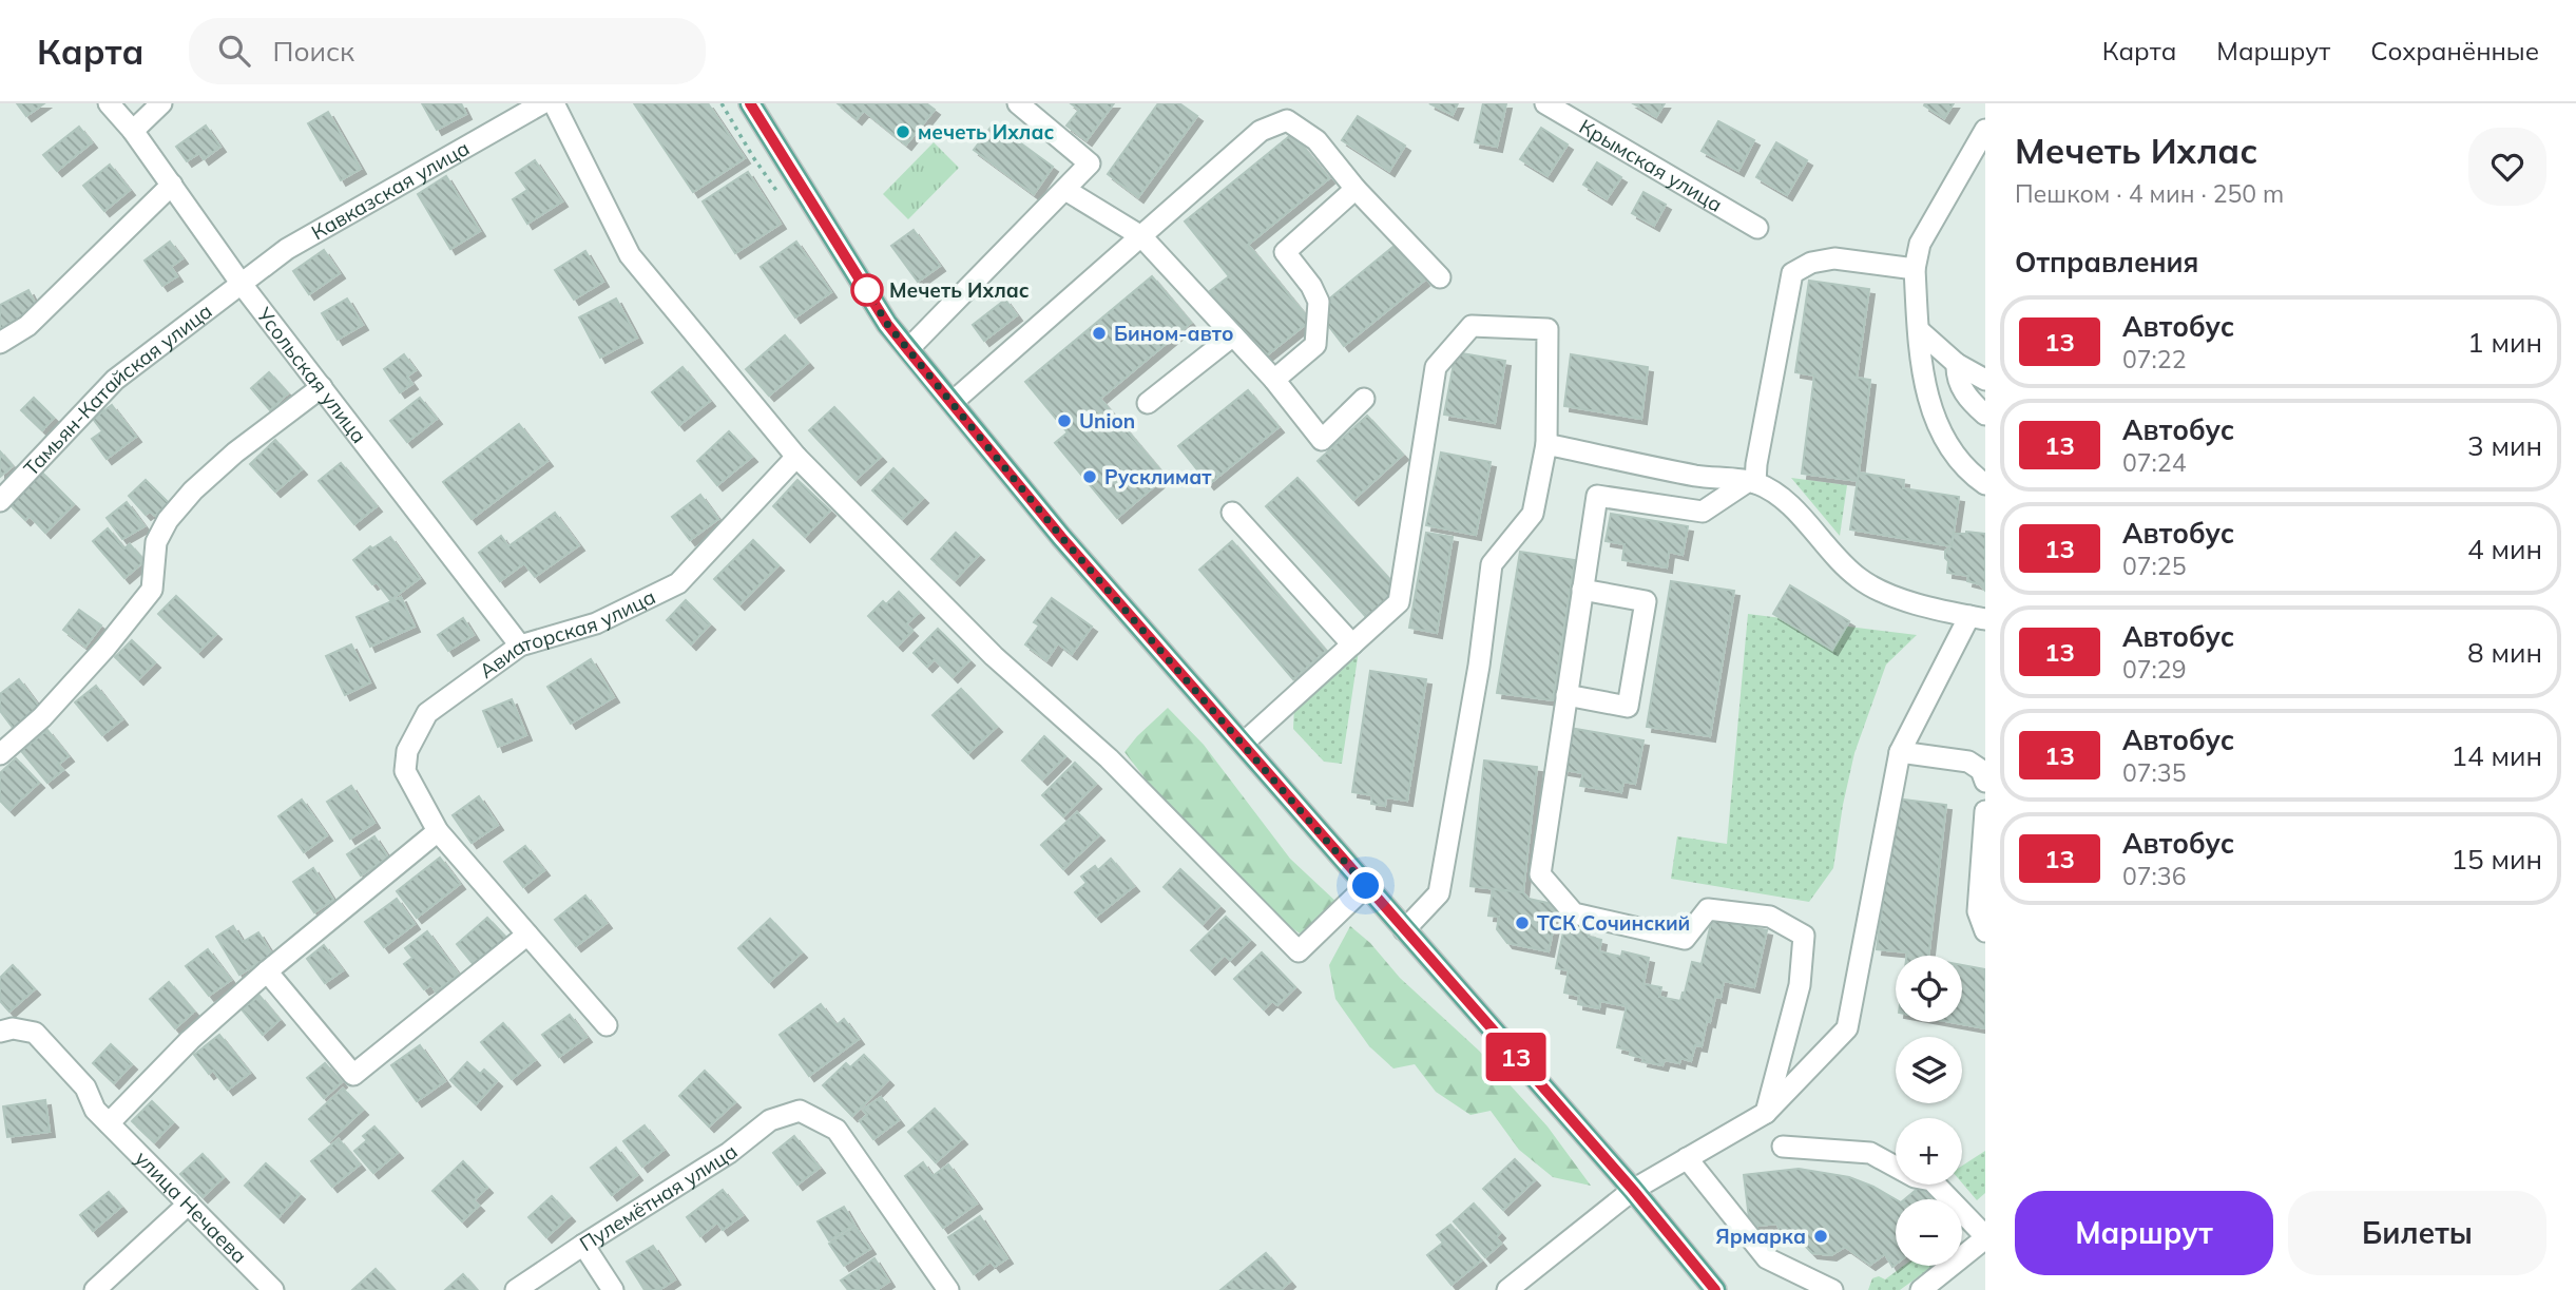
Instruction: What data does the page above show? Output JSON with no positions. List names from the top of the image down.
{
  "streets": {
    "street": [
      "Крымская улица",
      "Кавказская улица",
      "Усольская улица",
      "Тамьян-Катайская улица",
      "Авиаторская улица",
      "Пулемётная улица",
      "улица Нечаева"
    ]
  },
  "crossings": [
    ["Кавказская улица", "Усольская улица"],
    ["Кавказская улица", "Тамьян-Катайская улица"],
    ["Усольская улица", "Тамьян-Катайская улица"],
    ["Усольская улица", "Авиаторская улица"]
  ],
  "places": [
    "мечеть Ихлас",
    "Мечеть Ихлас",
    "Бином-авто",
    "Union",
    "Русклимат",
    "ТСК Сочинский",
    "Ярмарка"
  ],
  "lines": ["bus line 13"],
  "page": {
    "header": "Карта",
    "search": "Поиск",
    "nav": ["Карта", "Маршрут", "Сохранённые"],
    "on_map": "13",
    "heading": [
      ["Мечеть Ихлас", "Пешком · 4 мин · 250 m"],
      "Отправления"
    ],
    "list": [
      {
        "mark": "13",
        "name": "Автобус",
        "note": "07:22",
        "value": "1 мин"
      },
      {
        "mark": "13",
        "name": "Автобус",
        "note": "07:24",
        "value": "3 мин"
      },
      {
        "mark": "13",
        "name": "Автобус",
        "note": "07:25",
        "value": "4 мин"
      },
      {
        "mark": "13",
        "name": "Автобус",
        "note": "07:29",
        "value": "8 мин"
      },
      {
        "mark": "13",
        "name": "Автобус",
        "note": "07:35",
        "value": "14 мин"
      },
      {
        "mark": "13",
        "name": "Автобус",
        "note": "07:36",
        "value": "15 мин"
      }
    ],
    "map_buttons": ["+", "−"],
    "buttons": ["Маршрут", "Билеты"]
  }
}
